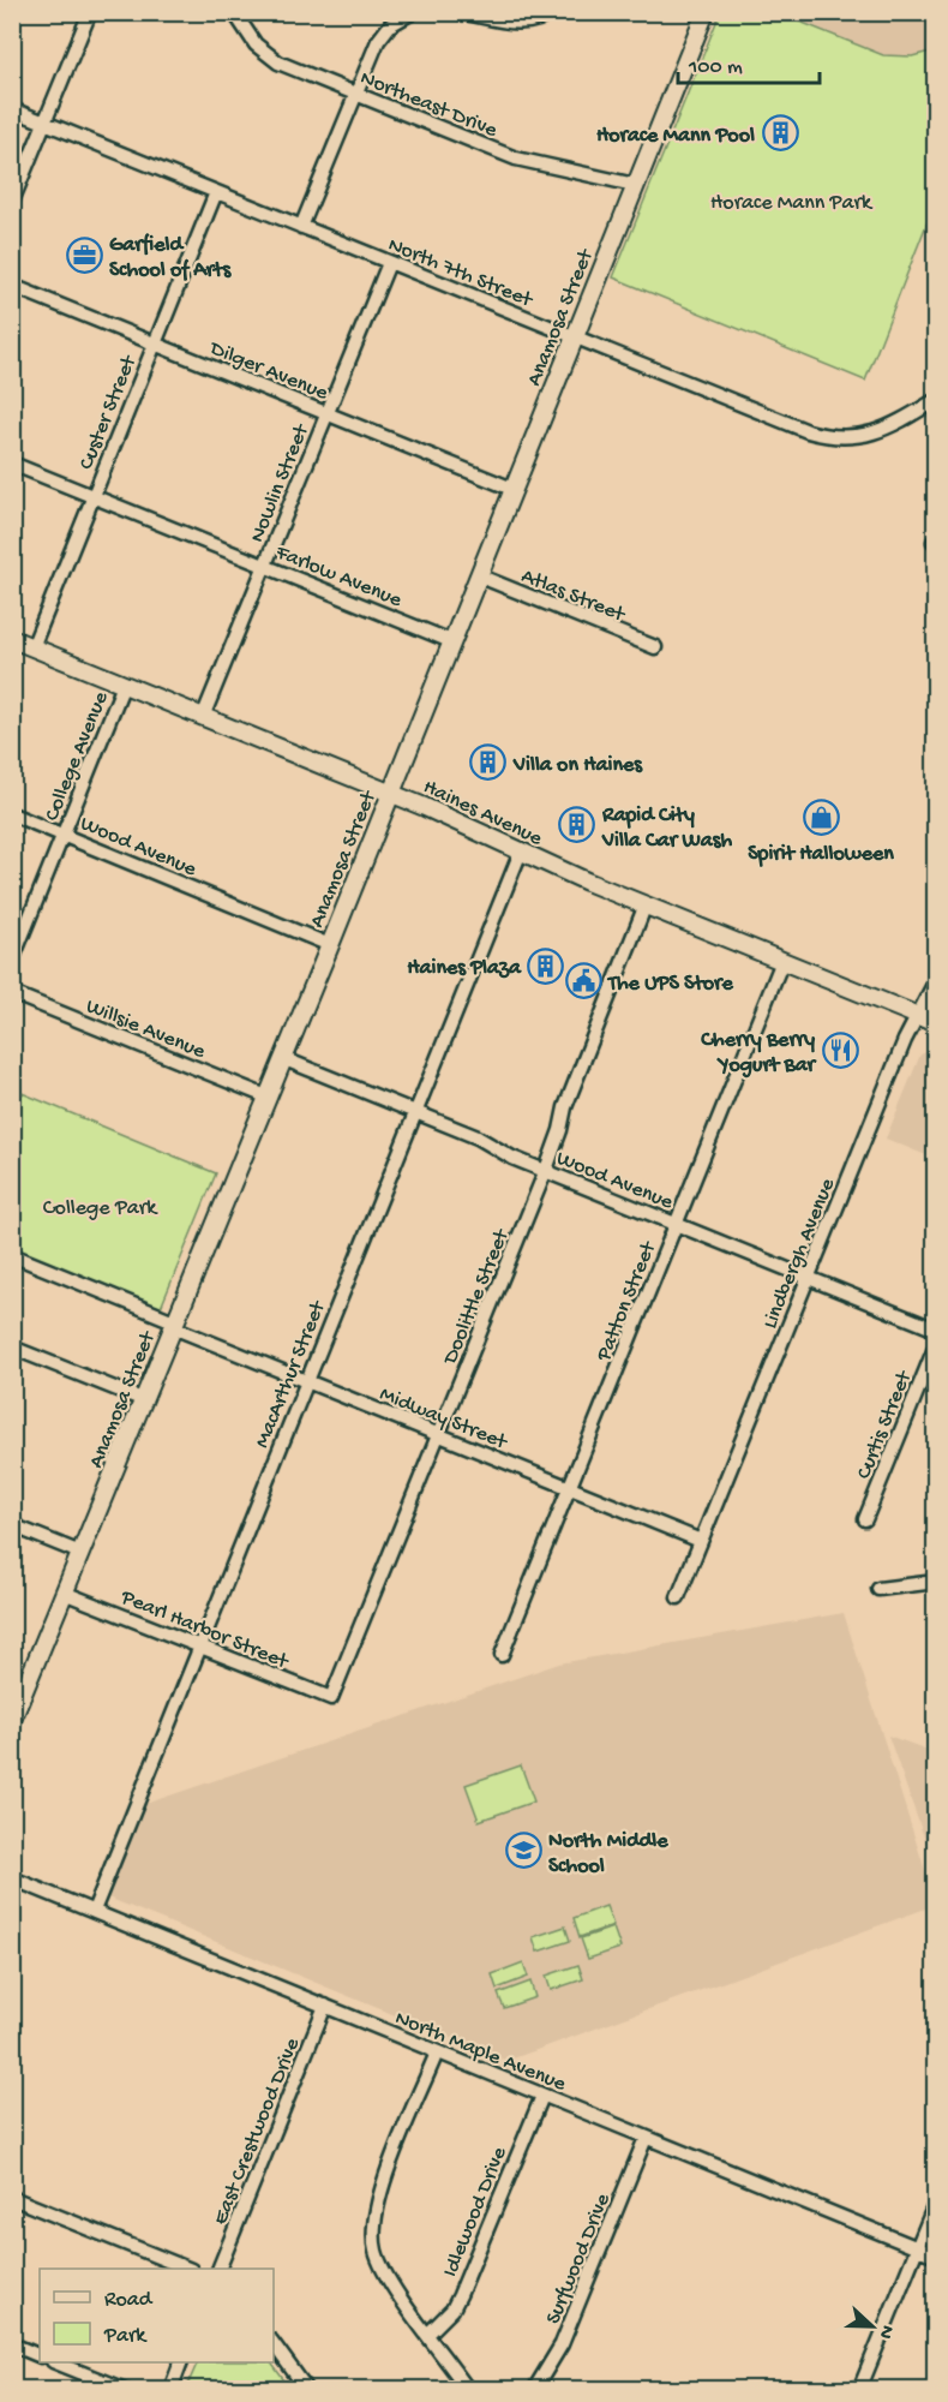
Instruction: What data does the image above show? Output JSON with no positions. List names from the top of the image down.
{
  "streets": {
    "main road": ["Anamosa Street", "Haines Avenue"],
    "street": [
      "Northeast Drive",
      "North 7th Street",
      "Dilger Avenue",
      "Custer Street",
      "Nowlin Street",
      "Farlow Avenue",
      "Atlas Street",
      "College Avenue",
      "Wood Avenue",
      "Willsie Avenue",
      "Lindbergh Avenue",
      "Doolittle Street",
      "Patton Street",
      "MacArthur Street",
      "Midway Street",
      "Curtis Street",
      "Pearl Harbor Street",
      "North Maple Avenue",
      "East Crestwood Drive",
      "Idlewood Drive",
      "Surfwood Drive"
    ]
  },
  "crossings": [
    ["Northeast Drive", "Anamosa Street"],
    ["North 7th Street", "Anamosa Street"],
    ["North 7th Street", "Custer Street"],
    ["North 7th Street", "Nowlin Street"],
    ["Anamosa Street", "Dilger Avenue"],
    ["Anamosa Street", "Farlow Avenue"],
    ["Anamosa Street", "Atlas Street"],
    ["Anamosa Street", "Haines Avenue"],
    ["Anamosa Street", "Wood Avenue"],
    ["Anamosa Street", "Willsie Avenue"],
    ["Anamosa Street", "Midway Street"],
    ["Anamosa Street", "Pearl Harbor Street"],
    ["Dilger Avenue", "Custer Street"],
    ["Dilger Avenue", "Nowlin Street"],
    ["Custer Street", "Farlow Avenue"],
    ["Custer Street", "Haines Avenue"],
    ["Nowlin Street", "Farlow Avenue"],
    ["Nowlin Street", "Haines Avenue"],
    ["College Avenue", "Haines Avenue"],
    ["College Avenue", "Wood Avenue"],
    ["Haines Avenue", "Lindbergh Avenue"],
    ["Haines Avenue", "Doolittle Street"],
    ["Haines Avenue", "Patton Street"],
    ["Haines Avenue", "MacArthur Street"],
    ["Wood Avenue", "Lindbergh Avenue"],
    ["Wood Avenue", "Doolittle Street"],
    ["Wood Avenue", "Patton Street"],
    ["Wood Avenue", "MacArthur Street"],
    ["Lindbergh Avenue", "Midway Street"],
    ["Doolittle Street", "Midway Street"],
    ["Doolittle Street", "Pearl Harbor Street"],
    ["Patton Street", "Midway Street"],
    ["MacArthur Street", "Midway Street"],
    ["MacArthur Street", "Pearl Harbor Street"],
    ["MacArthur Street", "North Maple Avenue"],
    ["North Maple Avenue", "East Crestwood Drive"],
    ["North Maple Avenue", "Idlewood Drive"],
    ["North Maple Avenue", "Surfwood Drive"]
  ],
  "parks": ["Horace Mann Park", "College Park"],
  "places": {
    "building": [
      "Horace Mann Pool",
      "Villa on Haines",
      "Rapid City Villa Car Wash",
      "Haines Plaza"
    ],
    "office": ["Garfield School of Arts"],
    "shop": ["Spirit Halloween"],
    "public building": ["The UPS Store"],
    "restaurant": ["Cherry Berry Yogurt Bar"],
    "school or university": ["North Middle School"]
  },
  "legend": ["Road", "Park"],
  "scale_bar": "100 m",
  "north": "right"
}
